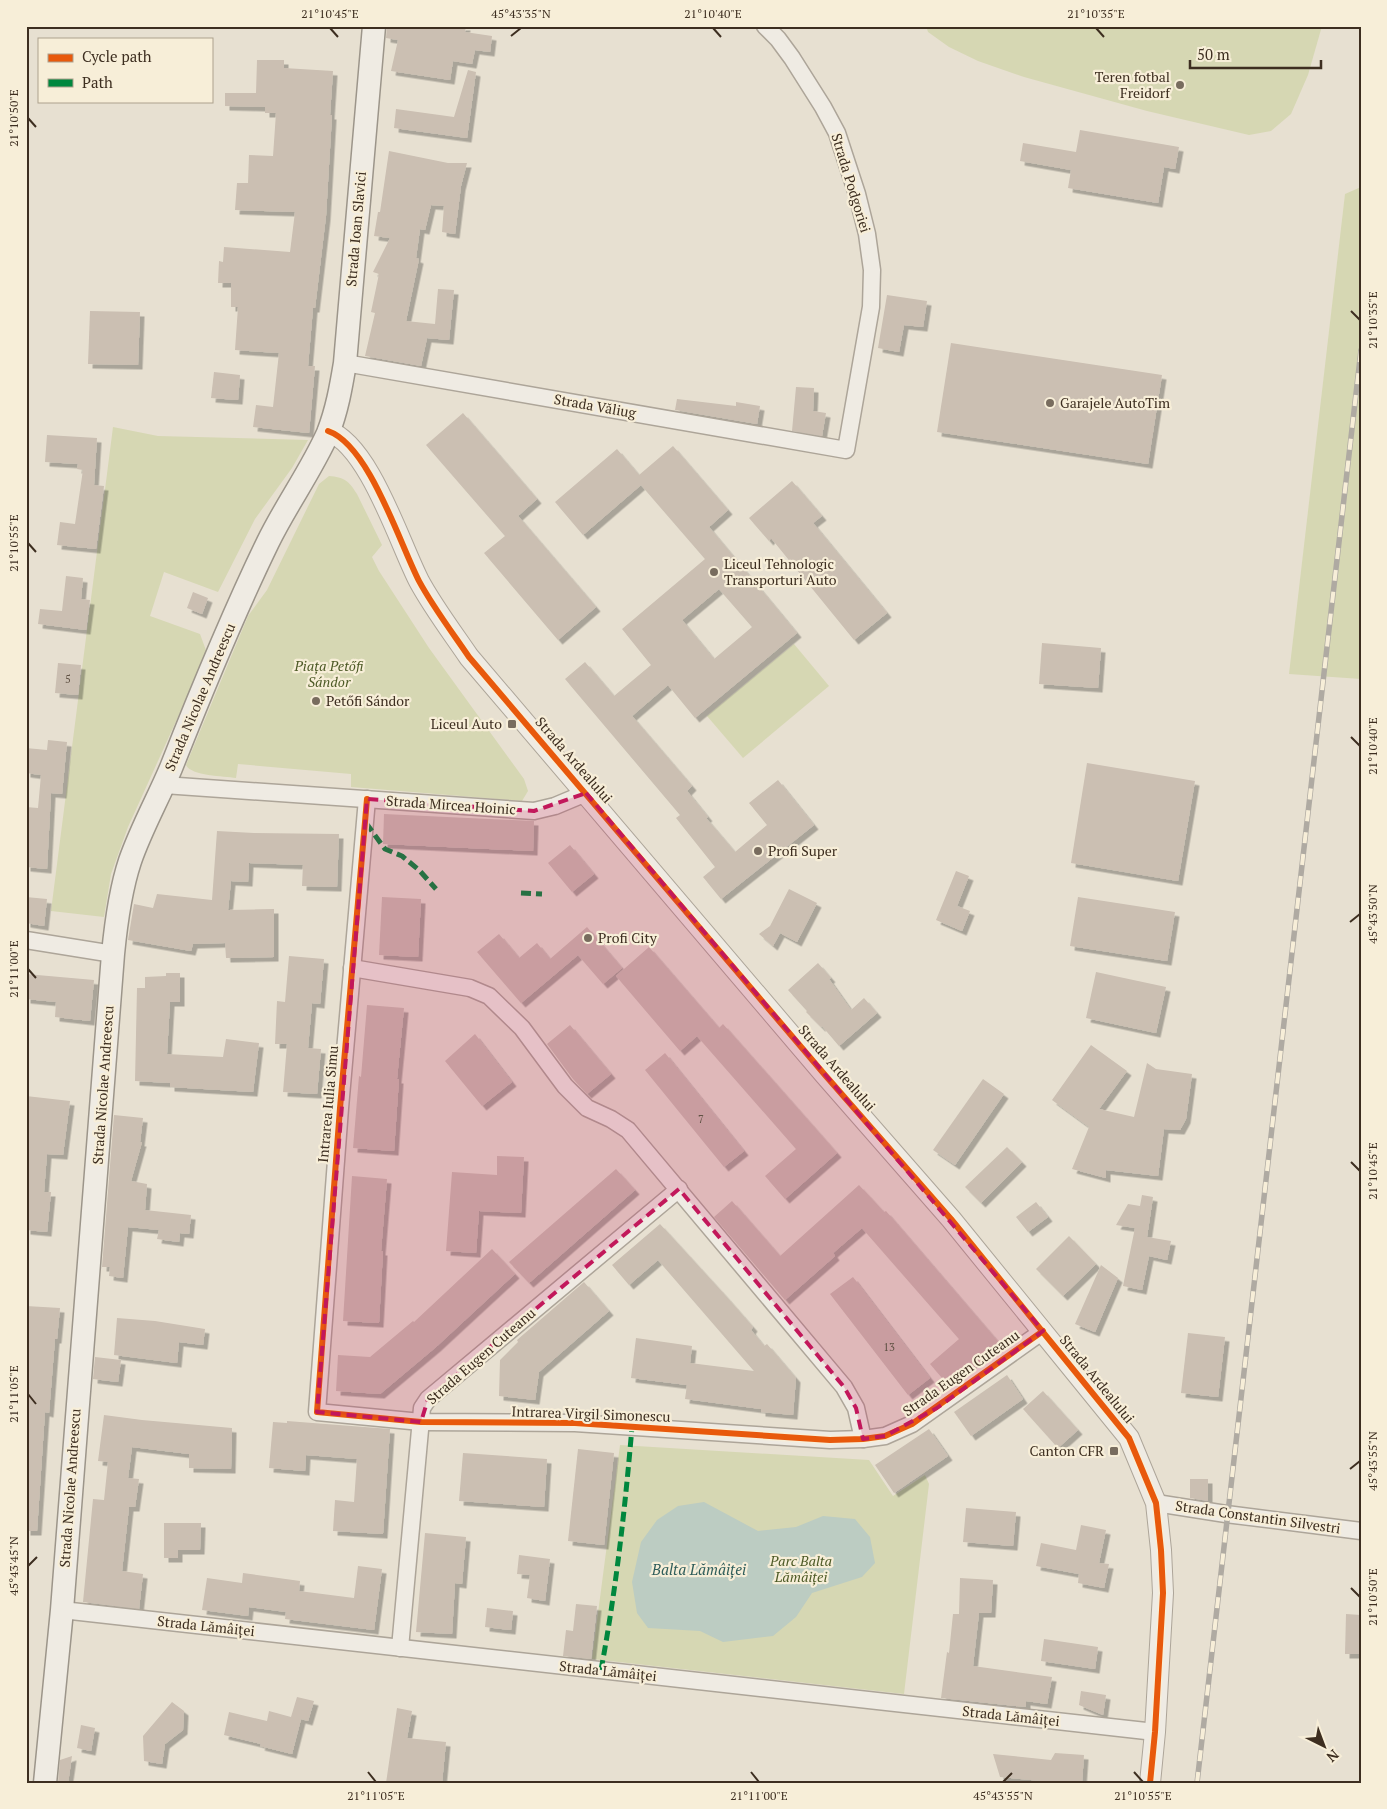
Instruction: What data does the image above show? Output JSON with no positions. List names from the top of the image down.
{
  "streets": {
    "main road": ["Strada Ioan Slavici", "Strada Nicolae Andreescu"],
    "street": [
      "Strada Podgoriei",
      "Strada Văliug",
      "Strada Ardealului",
      "Strada Mircea Hoinic",
      "Intrarea Iulia Simu",
      "Strada Eugen Cuteanu",
      "Intrarea Virgil Simonescu",
      "Strada Constantin Silvestri",
      "Strada Lămâiței"
    ]
  },
  "crossings": [
    ["Strada Podgoriei", "Strada Văliug"],
    ["Strada Ioan Slavici", "Strada Văliug"],
    ["Strada Ioan Slavici", "Strada Nicolae Andreescu"],
    ["Strada Ioan Slavici", "Strada Ardealului"],
    ["Strada Nicolae Andreescu", "Strada Ardealului"],
    ["Strada Nicolae Andreescu", "Strada Mircea Hoinic"],
    ["Strada Nicolae Andreescu", "Strada Lămâiței"],
    ["Strada Ardealului", "Strada Mircea Hoinic"],
    ["Strada Ardealului", "Strada Eugen Cuteanu"],
    ["Strada Ardealului", "Strada Constantin Silvestri"],
    ["Strada Ardealului", "Strada Lămâiței"],
    ["Strada Mircea Hoinic", "Intrarea Iulia Simu"],
    ["Intrarea Iulia Simu", "Intrarea Virgil Simonescu"],
    ["Strada Eugen Cuteanu", "Intrarea Virgil Simonescu"],
    ["Strada Eugen Cuteanu", "Strada Lămâiței"]
  ],
  "water": ["Balta Lămâiței"],
  "parks": ["Piața Petőfi Sándor", "Parc Balta Lămâiței"],
  "places": {
    "other": [
      "Teren fotbal Freidorf",
      "Garajele AutoTim",
      "Liceul Tehnologic Transporturi Auto",
      "Petőfi Sándor",
      "Profi Super",
      "Profi City"
    ],
    "transit": ["Liceul Auto", "Canton CFR"]
  },
  "house_numbers": ["5", "7", "13"],
  "legend": ["Cycle path", "Path"],
  "scale_bar": "50 m",
  "north": "bottom right",
  "coordinates": [
    "21°10'45\"E",
    "45°43'35\"N",
    "21°10'40\"E",
    "21°10'35\"E",
    "21°10'50\"E",
    "21°10'55\"E",
    "45°43'50\"N",
    "21°11'00\"E",
    "21°11'05\"E",
    "45°43'55\"N",
    "45°43'45\"N"
  ]
}
